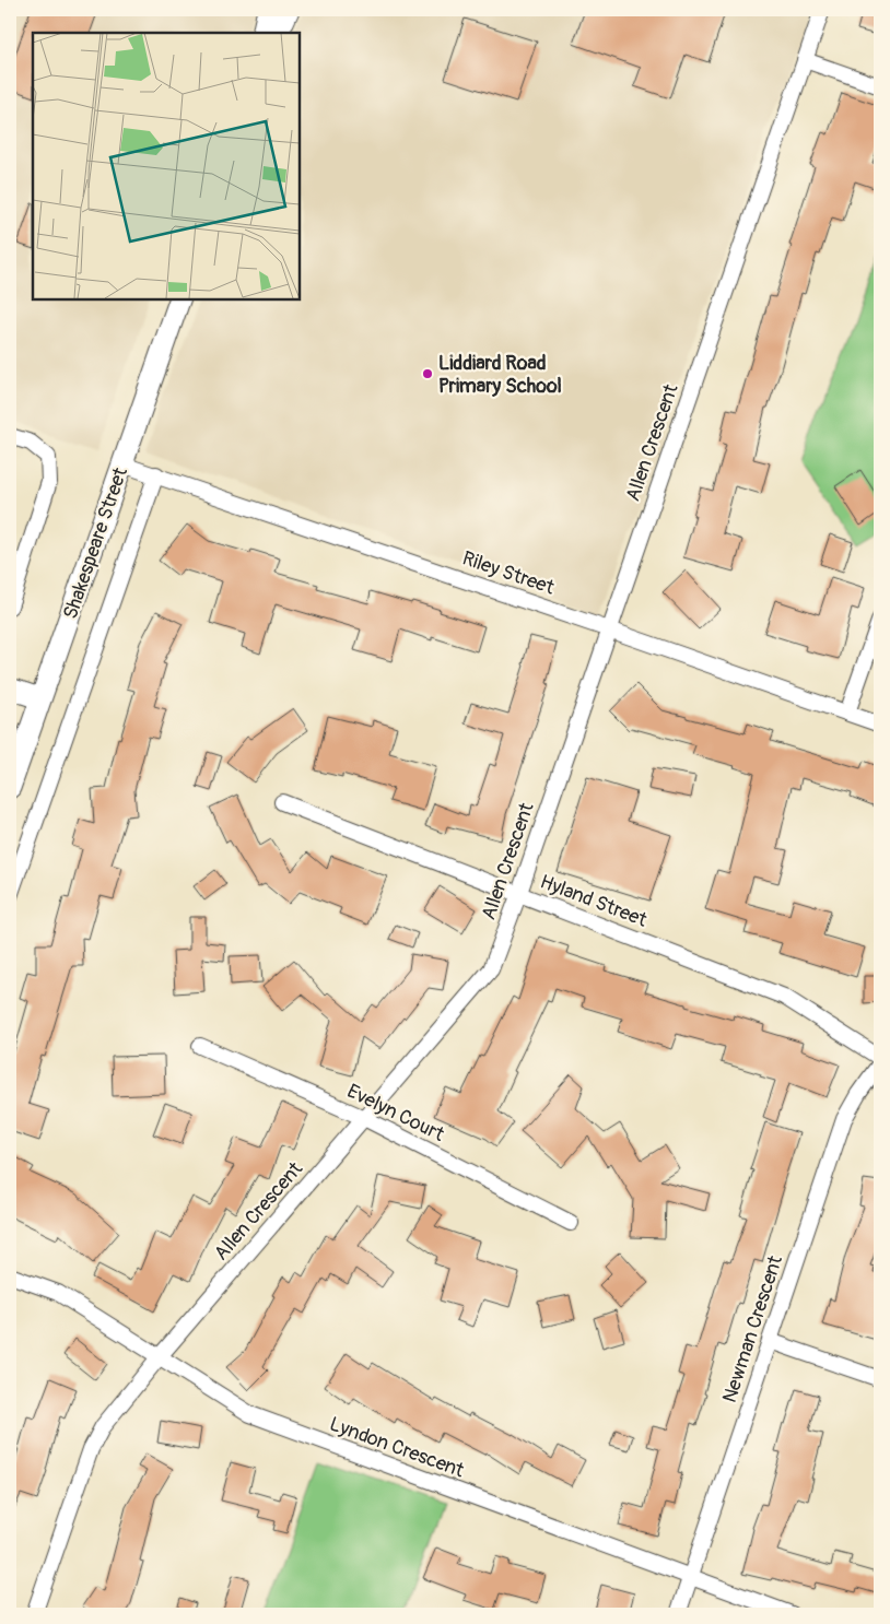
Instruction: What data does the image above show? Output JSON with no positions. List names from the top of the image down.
{
  "streets": {
    "street": [
      "Allen Crescent",
      "Shakespeare Street",
      "Riley Street",
      "Hyland Street",
      "Evelyn Court",
      "Newman Crescent",
      "Lyndon Crescent"
    ]
  },
  "crossings": [
    ["Allen Crescent", "Riley Street"],
    ["Allen Crescent", "Hyland Street"],
    ["Allen Crescent", "Evelyn Court"],
    ["Allen Crescent", "Lyndon Crescent"],
    ["Shakespeare Street", "Riley Street"],
    ["Newman Crescent", "Lyndon Crescent"]
  ],
  "places": ["Liddiard Road Primary School"]
}
